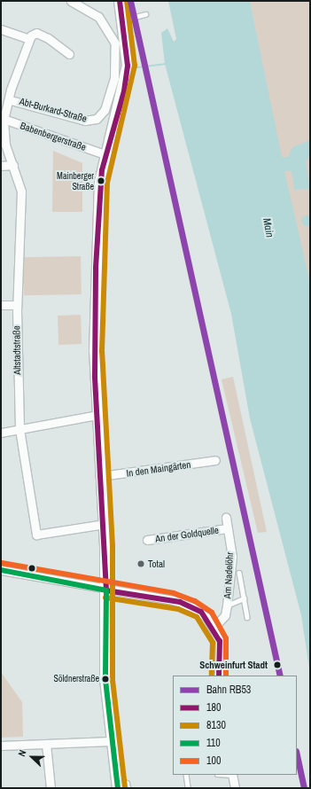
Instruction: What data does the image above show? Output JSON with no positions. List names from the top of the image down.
{
  "streets": {
    "street": [
      "Abt-Burkard-Straße",
      "Babenbergerstraße",
      "Altstadtstraße",
      "In den Maingärten",
      "An der Goldquelle",
      "Am Nadelöhr"
    ]
  },
  "crossings": [
    ["Abt-Burkard-Straße", "Altstadtstraße"],
    ["Babenbergerstraße", "Altstadtstraße"],
    ["An der Goldquelle", "Am Nadelöhr"]
  ],
  "water": ["Main"],
  "places": [
    "Mainberger Straße",
    "Total",
    "Schweinfurt Stadt",
    "Söldnerstraße"
  ],
  "lines": [
    "rail line RB53",
    "transit line 180",
    "transit line 8130",
    "transit line 100",
    "transit line 110"
  ],
  "legend": [
    "Bahn RB53",
    "180",
    "8130",
    "110",
    "100"
  ],
  "north": "left"
}
